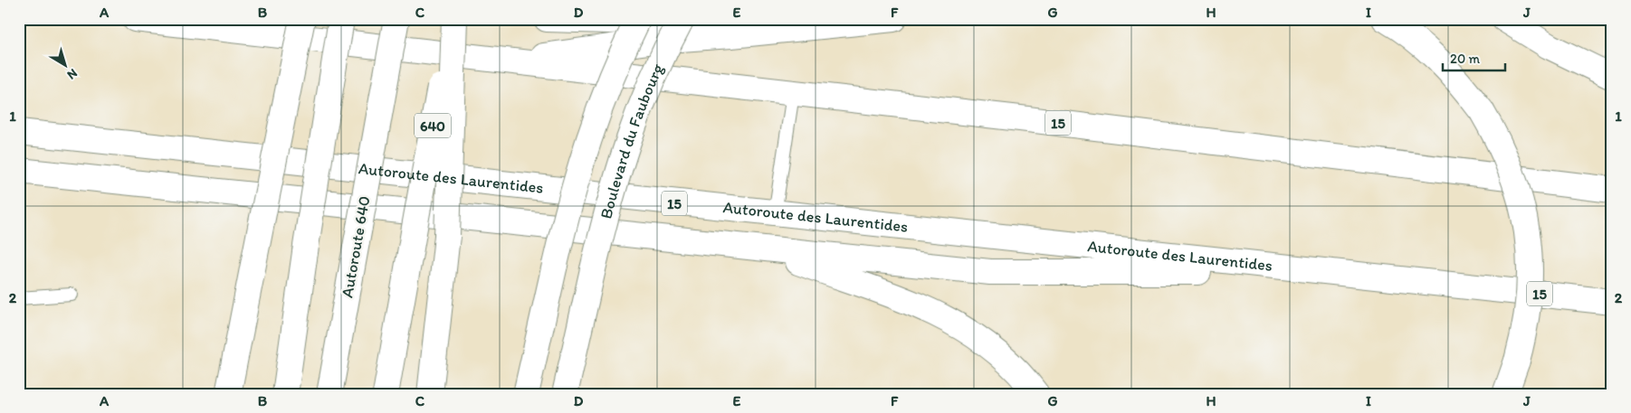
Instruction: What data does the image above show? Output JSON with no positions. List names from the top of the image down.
{
  "streets": {
    "main road": [
      "15",
      "640",
      "Boulevard du Faubourg",
      "Autoroute des Laurentides",
      "Autoroute 640"
    ]
  },
  "scale_bar": "20 m",
  "north": "bottom right",
  "grid": {
    "columns": [
      "A",
      "B",
      "C",
      "D",
      "E",
      "F",
      "G",
      "H",
      "I",
      "J"
    ],
    "rows": ["1", "2"]
  }
}
